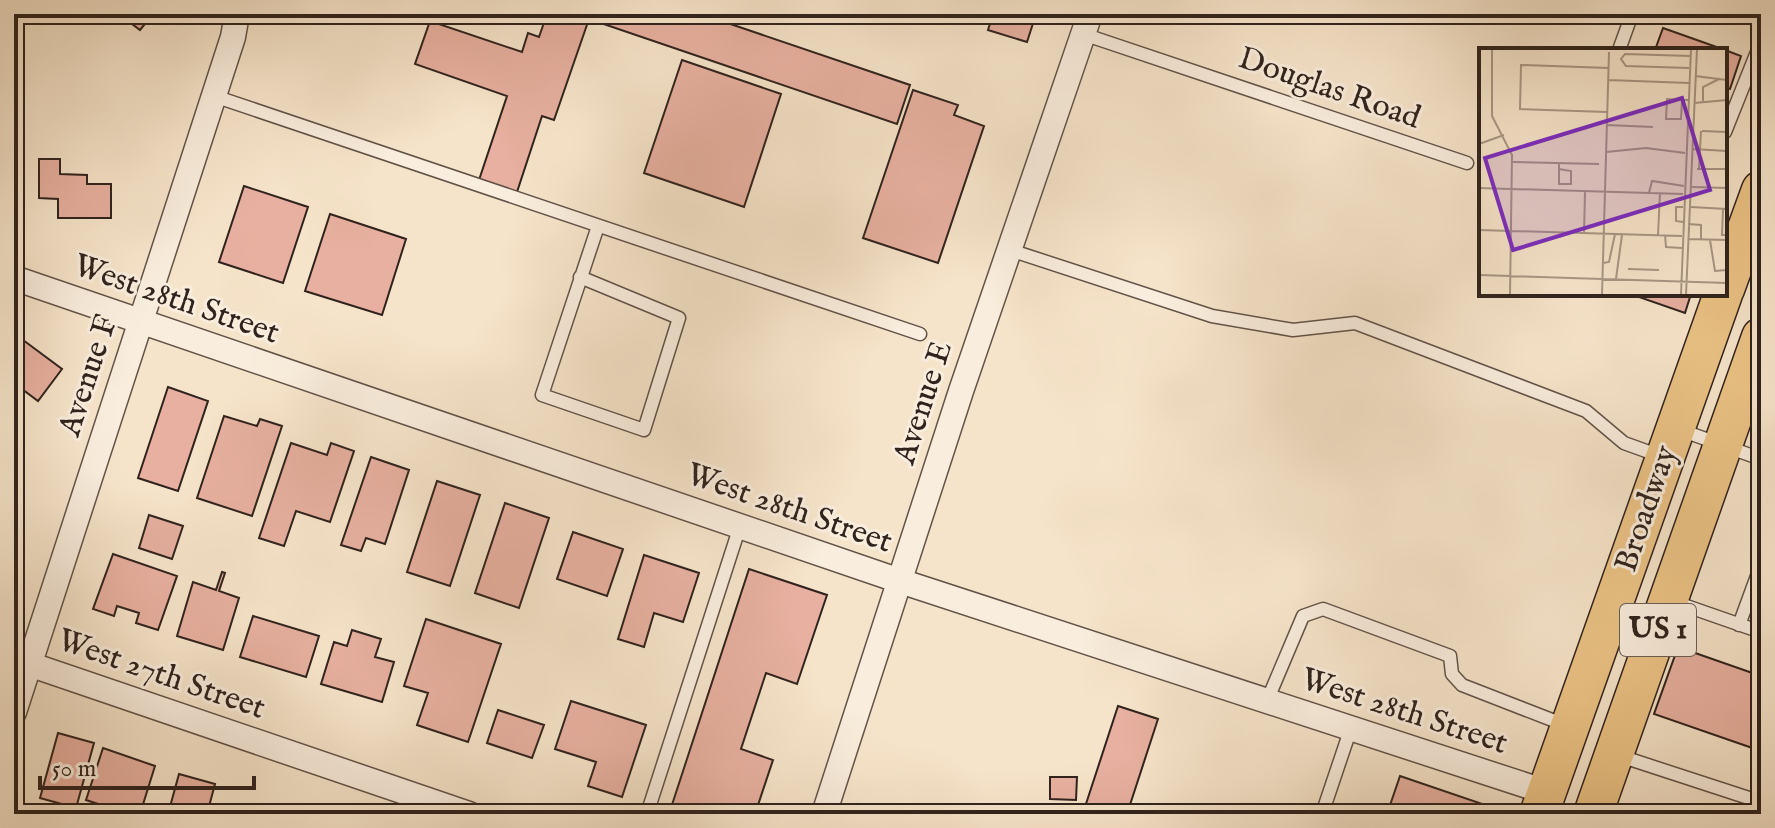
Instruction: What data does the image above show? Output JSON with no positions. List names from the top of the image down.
{
  "streets": {
    "main road": ["Broadway", "US 1"],
    "street": [
      "West 28th Street",
      "Avenue F",
      "Avenue E",
      "West 27th Street"
    ],
    "lane": ["Douglas Road"]
  },
  "crossings": [
    ["Douglas Road", "Avenue E"],
    ["West 28th Street", "Avenue F"],
    ["West 28th Street", "Avenue E"],
    ["West 28th Street", "Broadway"],
    ["Avenue F", "West 27th Street"]
  ],
  "scale_bar": "50 m"
}
